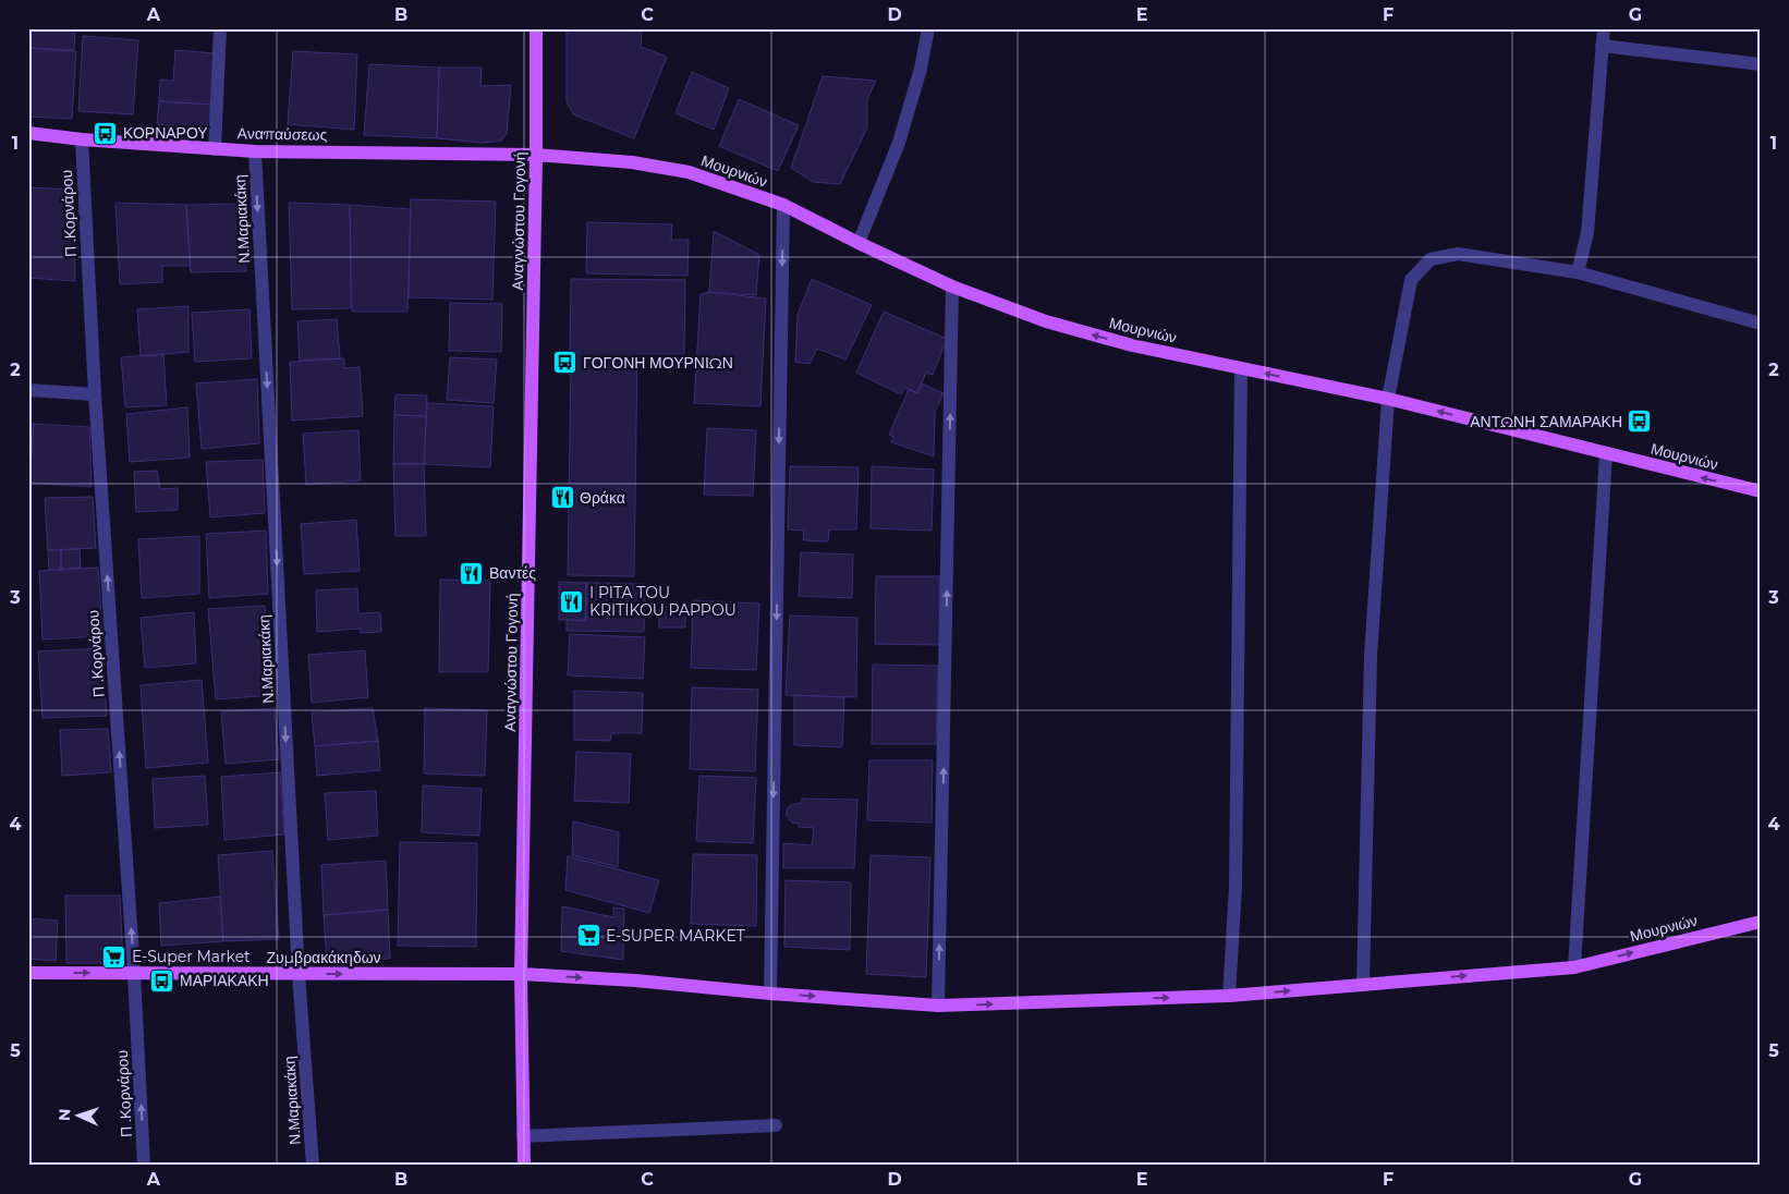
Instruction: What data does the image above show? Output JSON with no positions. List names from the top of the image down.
{
  "streets": {
    "main road": [
      "Αναπαύσεως",
      "Μουρνιών",
      "Αναγνώστου Γογονή",
      "Ζυμβρακάκηδων"
    ],
    "street": ["Π .Κορνάρου", "Ν.Μαριακάκη"]
  },
  "crossings": [
    ["Αναπαύσεως", "Μουρνιών"],
    ["Αναπαύσεως", "Π .Κορνάρου"],
    ["Αναπαύσεως", "Ν.Μαριακάκη"],
    ["Αναπαύσεως", "Αναγνώστου Γογονή"],
    ["Μουρνιών", "Αναγνώστου Γογονή"],
    ["Μουρνιών", "Ζυμβρακάκηδων"],
    ["Π .Κορνάρου", "Ζυμβρακάκηδων"],
    ["Ν.Μαριακάκη", "Ζυμβρακάκηδων"],
    ["Αναγνώστου Γογονή", "Ζυμβρακάκηδων"]
  ],
  "one_way": ["Π .Κορνάρου", "Ν.Μαριακάκη", "Ζυμβρακάκηδων"],
  "places": {
    "bus stop": [
      "ΚΟΡΝΑΡΟΥ",
      "ΓΟΓΟΝΗ ΜΟΥΡΝΙΩΝ",
      "ΑΝΤΩΝΗ ΣΑΜΑΡΑΚΗ",
      "ΜΑΡΙΑΚΑΚΗ"
    ],
    "restaurant": ["Θράκα", "Βαντές", "I PITA TOU KRITIKOU PAPPOU"],
    "supermarket": ["E-SUPER MARKET", "E-Super Market"]
  },
  "north": "left",
  "grid": {
    "columns": [
      "A",
      "B",
      "C",
      "D",
      "E",
      "F",
      "G"
    ],
    "rows": [
      "1",
      "2",
      "3",
      "4",
      "5"
    ]
  }
}
